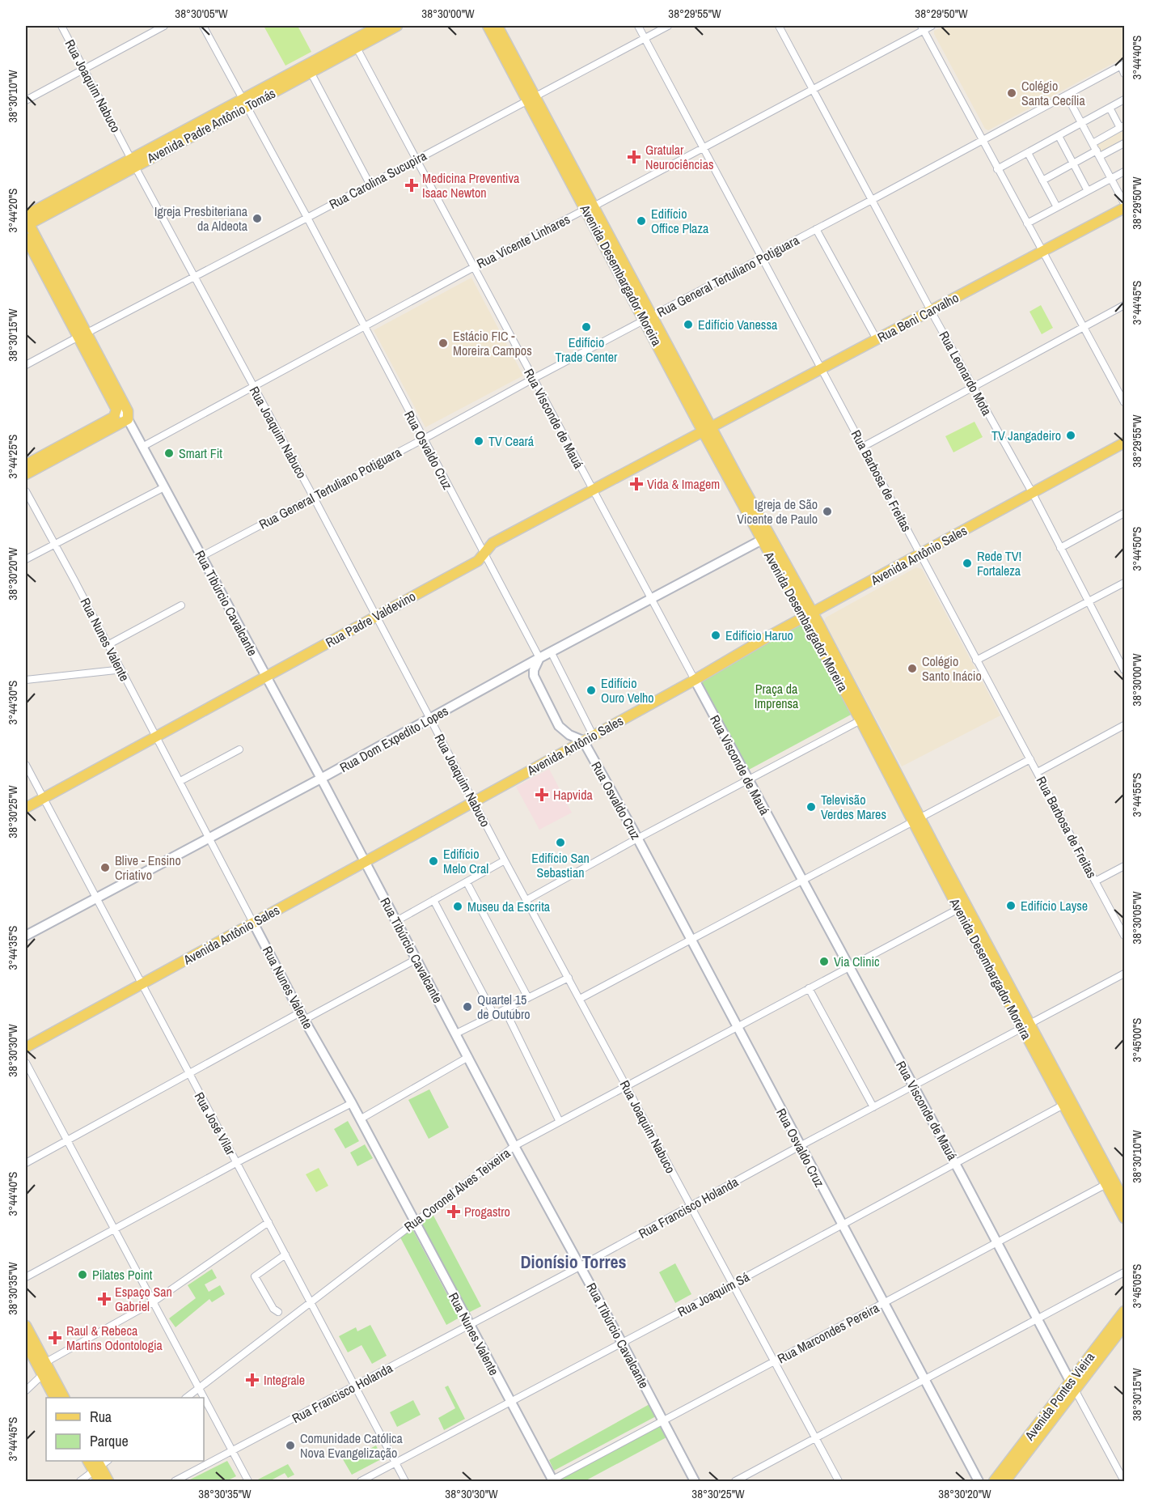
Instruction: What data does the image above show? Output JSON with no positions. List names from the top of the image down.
{
  "streets": {
    "main road": [
      "Avenida Padre Antônio Tomás",
      "Avenida Desembargador Moreira",
      "Rua Beni Carvalho",
      "Avenida Antônio Sales",
      "Rua Tibúrcio Cavalcante",
      "Rua Padre Valdevino",
      "Avenida Pontes Vieira"
    ],
    "street": [
      "Rua Joaquim Nabuco",
      "Rua Carolina Sucupira",
      "Rua Vicente Linhares",
      "Rua General Tertuliano Potiguara",
      "Rua Leonardo Mota",
      "Rua Visconde de Mauá",
      "Rua Osvaldo Cruz",
      "Rua Barbosa de Freitas",
      "Rua Nunes Valente",
      "Rua Dom Expedito Lopes",
      "Rua José Vilar",
      "Rua Coronel Alves Teixeira",
      "Rua Francisco Holanda",
      "Rua Joaquim Sá",
      "Rua Marcondes Pereira"
    ]
  },
  "crossings": [
    ["Rua Joaquim Nabuco", "Avenida Padre Antônio Tomás"],
    ["Rua Joaquim Nabuco", "Rua Carolina Sucupira"],
    ["Rua Joaquim Nabuco", "Rua Vicente Linhares"],
    ["Rua Joaquim Nabuco", "Rua General Tertuliano Potiguara"],
    ["Rua Joaquim Nabuco", "Avenida Antônio Sales"],
    ["Rua Joaquim Nabuco", "Rua Padre Valdevino"],
    ["Rua Joaquim Nabuco", "Rua Dom Expedito Lopes"],
    ["Rua Joaquim Nabuco", "Rua Coronel Alves Teixeira"],
    ["Rua Joaquim Nabuco", "Rua Francisco Holanda"],
    ["Rua Joaquim Nabuco", "Rua Joaquim Sá"],
    ["Rua Joaquim Nabuco", "Rua Marcondes Pereira"],
    ["Avenida Padre Antônio Tomás", "Rua Visconde de Mauá"],
    ["Avenida Padre Antônio Tomás", "Rua Osvaldo Cruz"],
    ["Avenida Padre Antônio Tomás", "Rua Tibúrcio Cavalcante"],
    ["Rua Carolina Sucupira", "Avenida Desembargador Moreira"],
    ["Rua Carolina Sucupira", "Rua Visconde de Mauá"],
    ["Rua Carolina Sucupira", "Rua Osvaldo Cruz"],
    ["Rua Carolina Sucupira", "Rua Barbosa de Freitas"],
    ["Rua Carolina Sucupira", "Rua Tibúrcio Cavalcante"],
    ["Rua Vicente Linhares", "Avenida Desembargador Moreira"],
    ["Rua Vicente Linhares", "Rua Leonardo Mota"],
    ["Rua Vicente Linhares", "Rua Visconde de Mauá"],
    ["Rua Vicente Linhares", "Rua Osvaldo Cruz"],
    ["Rua Vicente Linhares", "Rua Barbosa de Freitas"],
    ["Rua Vicente Linhares", "Rua Tibúrcio Cavalcante"],
    ["Avenida Desembargador Moreira", "Rua General Tertuliano Potiguara"],
    ["Avenida Desembargador Moreira", "Rua Beni Carvalho"],
    ["Avenida Desembargador Moreira", "Avenida Antônio Sales"],
    ["Avenida Desembargador Moreira", "Rua Padre Valdevino"],
    ["Avenida Desembargador Moreira", "Rua Dom Expedito Lopes"],
    ["Avenida Desembargador Moreira", "Rua Coronel Alves Teixeira"],
    ["Avenida Desembargador Moreira", "Rua Francisco Holanda"],
    ["Avenida Desembargador Moreira", "Rua Joaquim Sá"],
    ["Avenida Desembargador Moreira", "Rua Marcondes Pereira"],
    ["Rua General Tertuliano Potiguara", "Rua Leonardo Mota"],
    ["Rua General Tertuliano Potiguara", "Rua Visconde de Mauá"],
    ["Rua General Tertuliano Potiguara", "Rua Osvaldo Cruz"],
    ["Rua General Tertuliano Potiguara", "Rua Barbosa de Freitas"],
    ["Rua General Tertuliano Potiguara", "Rua Tibúrcio Cavalcante"],
    ["Rua Beni Carvalho", "Rua Leonardo Mota"],
    ["Rua Beni Carvalho", "Rua Barbosa de Freitas"],
    ["Rua Beni Carvalho", "Rua Padre Valdevino"],
    ["Rua Leonardo Mota", "Avenida Antônio Sales"],
    ["Rua Visconde de Mauá", "Avenida Antônio Sales"],
    ["Rua Visconde de Mauá", "Rua Padre Valdevino"],
    ["Rua Visconde de Mauá", "Rua Dom Expedito Lopes"],
    ["Rua Visconde de Mauá", "Rua Coronel Alves Teixeira"],
    ["Rua Visconde de Mauá", "Rua Francisco Holanda"],
    ["Rua Visconde de Mauá", "Rua Joaquim Sá"],
    ["Rua Visconde de Mauá", "Rua Marcondes Pereira"],
    ["Rua Visconde de Mauá", "Avenida Pontes Vieira"],
    ["Rua Osvaldo Cruz", "Avenida Antônio Sales"],
    ["Rua Osvaldo Cruz", "Rua Padre Valdevino"],
    ["Rua Osvaldo Cruz", "Rua Dom Expedito Lopes"],
    ["Rua Osvaldo Cruz", "Rua Coronel Alves Teixeira"],
    ["Rua Osvaldo Cruz", "Rua Francisco Holanda"],
    ["Rua Osvaldo Cruz", "Rua Joaquim Sá"],
    ["Rua Osvaldo Cruz", "Rua Marcondes Pereira"],
    ["Rua Barbosa de Freitas", "Avenida Antônio Sales"],
    ["Avenida Antônio Sales", "Rua Tibúrcio Cavalcante"],
    ["Avenida Antônio Sales", "Rua Nunes Valente"],
    ["Avenida Antônio Sales", "Rua José Vilar"],
    ["Rua Tibúrcio Cavalcante", "Rua Padre Valdevino"],
    ["Rua Tibúrcio Cavalcante", "Rua Dom Expedito Lopes"],
    ["Rua Tibúrcio Cavalcante", "Rua Coronel Alves Teixeira"],
    ["Rua Tibúrcio Cavalcante", "Rua Francisco Holanda"],
    ["Rua Tibúrcio Cavalcante", "Rua Joaquim Sá"],
    ["Rua Tibúrcio Cavalcante", "Rua Marcondes Pereira"],
    ["Rua Padre Valdevino", "Rua Nunes Valente"],
    ["Rua Padre Valdevino", "Rua José Vilar"],
    ["Rua Nunes Valente", "Rua Dom Expedito Lopes"],
    ["Rua Nunes Valente", "Rua Coronel Alves Teixeira"],
    ["Rua Nunes Valente", "Rua Francisco Holanda"],
    ["Rua Nunes Valente", "Rua Joaquim Sá"],
    ["Rua Nunes Valente", "Rua Marcondes Pereira"],
    ["Rua Dom Expedito Lopes", "Rua José Vilar"],
    ["Rua José Vilar", "Rua Coronel Alves Teixeira"],
    ["Rua José Vilar", "Rua Francisco Holanda"],
    ["Rua José Vilar", "Rua Joaquim Sá"]
  ],
  "districts": ["Dionísio Torres"],
  "parks": ["Praça da Imprensa"],
  "places": {
    "other": [
      "Colégio Santa Cecília",
      "Igreja Presbiteriana da Aldeota",
      "Edifício Office Plaza",
      "Edifício Vanessa",
      "Edifício Trade Center",
      "Estácio FIC - Moreira Campos",
      "TV Jangadeiro",
      "TV Ceará",
      "Smart Fit",
      "Igreja de São Vicente de Paulo",
      "Rede TV! Fortaleza",
      "Edifício Haruo",
      "Colégio Santo Inácio",
      "Edifício Ouro Velho",
      "Televisão Verdes Mares",
      "Edifício San Sebastian",
      "Edifício Melo Cral",
      "Blive - Ensino Criativo",
      "Edifício Layse",
      "Museu da Escrita",
      "Via Clinic",
      "Quartel 15 de Outubro",
      "Pilates Point",
      "Comunidade Católica Nova Evangelização"
    ],
    "health": [
      "Gratular Neurociências",
      "Medicina Preventiva Isaac Newton",
      "Vida & Imagem",
      "Hapvida",
      "Progastro",
      "Espaço San Gabriel",
      "Raul & Rebeca Martins Odontologia",
      "Integrale"
    ]
  },
  "legend": ["Rua", "Parque"],
  "coordinates": [
    "38°30'05\"W",
    "38°30'00\"W",
    "38°29'55\"W",
    "38°29'50\"W",
    "3°44'40\"S",
    "38°30'10\"W",
    "3°44'20\"S",
    "3°44'45\"S",
    "38°30'15\"W",
    "3°44'25\"S",
    "3°44'50\"S",
    "38°30'20\"W",
    "3°44'30\"S",
    "3°44'55\"S",
    "38°30'25\"W",
    "3°44'35\"S",
    "3°45'00\"S",
    "38°30'30\"W",
    "3°45'05\"S",
    "38°30'35\"W"
  ]
}
